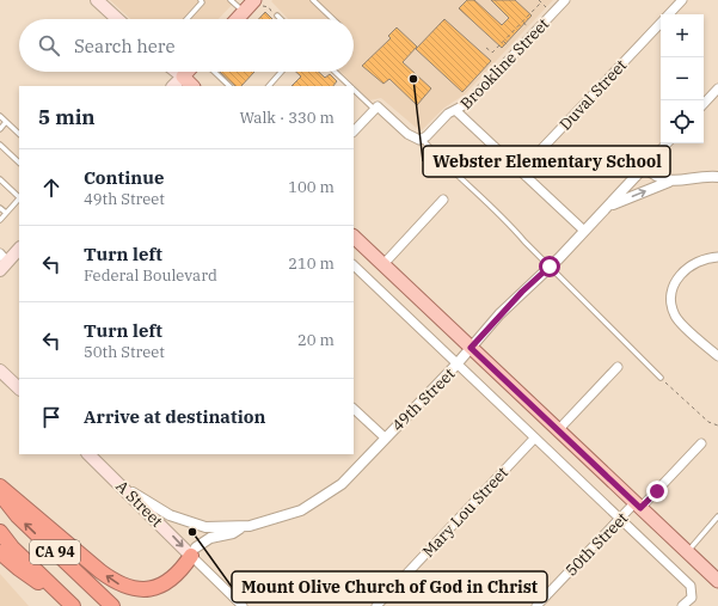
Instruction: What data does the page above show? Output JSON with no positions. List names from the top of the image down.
{
  "streets": {
    "highway": ["CA 94"],
    "main road": ["A Street"],
    "street": [
      "Brookline Street",
      "Duval Street",
      "49th Street",
      "Mary Lou Street",
      "50th Street"
    ]
  },
  "crossings": [
    ["49th Street", "A Street"]
  ],
  "one_way": ["A Street"],
  "places": ["Webster Elementary School", "Mount Olive Church of God in Christ"],
  "page": {
    "map_buttons": ["+", "−"],
    "search": "Search here",
    "heading": ["5 min", "Walk · 330 m"],
    "list": [
      ["Continue", "49th Street", "100 m"],
      ["Turn left", "Federal Boulevard", "210 m"],
      ["Turn left", "50th Street", "20 m"],
      "Arrive at destination"
    ]
  }
}
